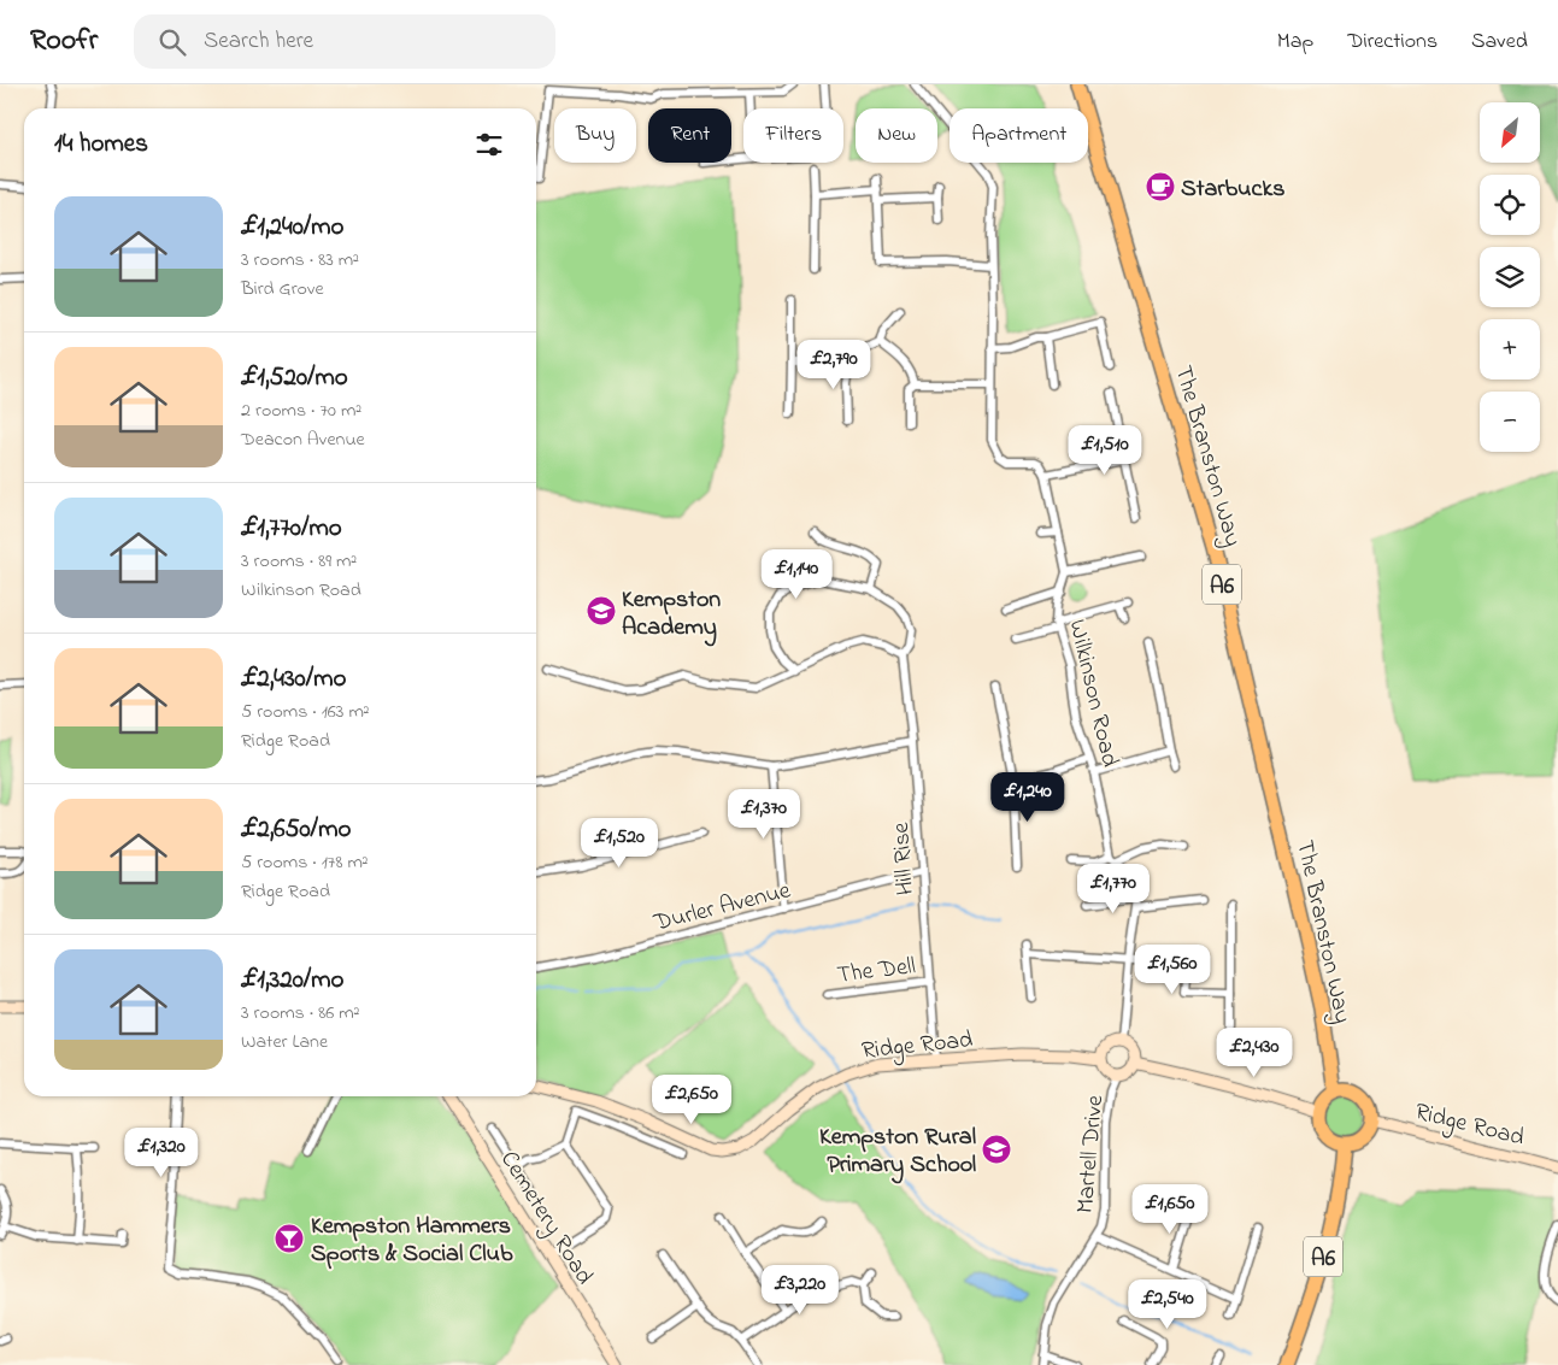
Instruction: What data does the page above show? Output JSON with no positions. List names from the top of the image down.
{
  "streets": {
    "highway": ["The Branston Way", "A6"],
    "street": [
      "Wilkinson Road",
      "Hill Rise",
      "Durler Avenue",
      "The Dell",
      "Ridge Road",
      "Martell Drive",
      "Cemetery Road"
    ]
  },
  "crossings": [
    ["The Branston Way", "A6"],
    ["The Branston Way", "Ridge Road"],
    ["A6", "Ridge Road"],
    ["Hill Rise", "Durler Avenue"],
    ["Hill Rise", "The Dell"],
    ["Hill Rise", "Ridge Road"],
    ["Ridge Road", "Martell Drive"]
  ],
  "places": {
    "cafe": ["Starbucks"],
    "school or university": ["Kempston Academy", "Kempston Rural Primary School"],
    "bar": ["Kempston Hammers Sports & Social Club"]
  },
  "north": "bottom left",
  "page": {
    "header": "Roofr",
    "search": "Search here",
    "nav": ["Map", "Directions", "Saved"],
    "map_buttons": ["+", "−"],
    "chip": [
      "Buy",
      "Rent",
      "Filters",
      "New",
      "Apartment"
    ],
    "heading": "14 homes",
    "list": [
      {
        "name": "£1,240/mo",
        "note": "3 rooms · 83 m² · Bird Grove"
      },
      {
        "name": "£1,520/mo",
        "note": "2 rooms · 70 m² · Deacon Avenue"
      },
      {
        "name": "£1,770/mo",
        "note": "3 rooms · 89 m² · Wilkinson Road"
      },
      {
        "name": "£2,430/mo",
        "note": "5 rooms · 163 m² · Ridge Road"
      },
      {
        "name": "£2,650/mo",
        "note": "5 rooms · 178 m² · Ridge Road"
      },
      {
        "name": "£1,320/mo",
        "note": "3 rooms · 86 m² · Water Lane"
      }
    ],
    "price": [
      "£2,790",
      "£1,510",
      "£1,140",
      "£1,240",
      "£1,370",
      "£1,520",
      "£1,770",
      "£1,560",
      "£2,430",
      "£2,650",
      "£1,320",
      "£1,650",
      "£3,220",
      "£2,540"
    ]
  }
}
